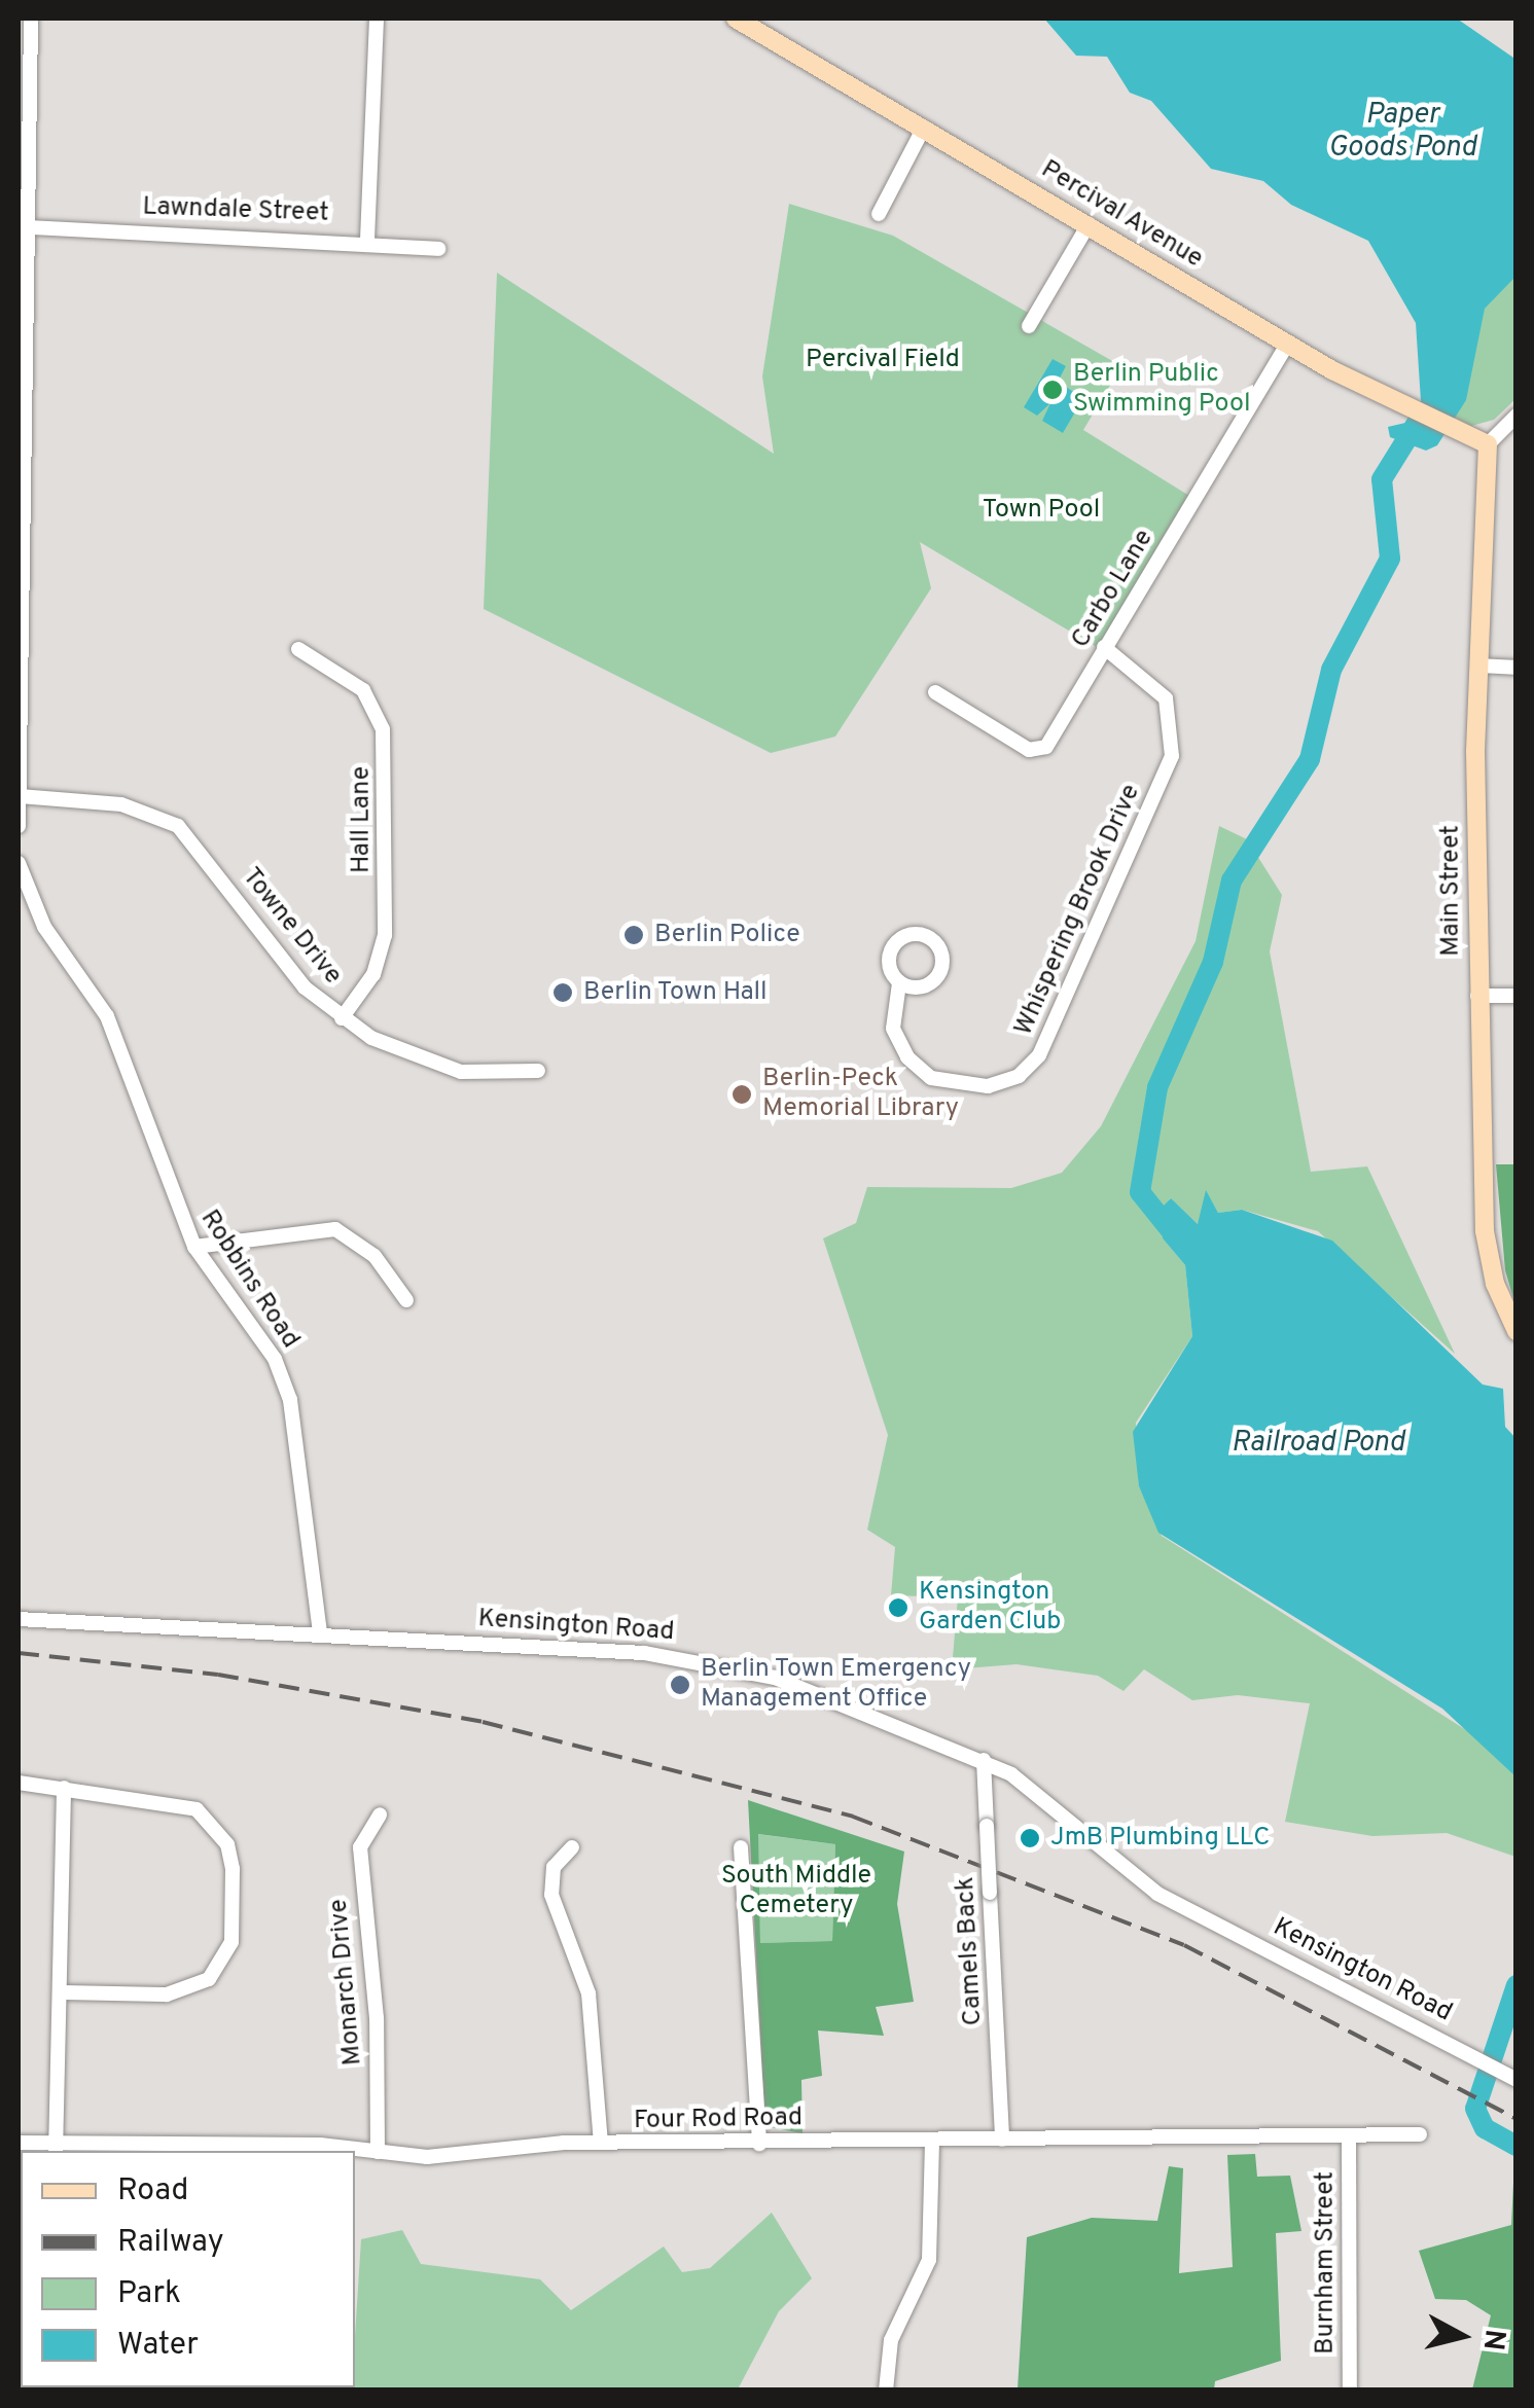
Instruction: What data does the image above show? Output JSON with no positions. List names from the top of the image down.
{
  "streets": {
    "main road": ["Percival Avenue", "Main Street"],
    "street": [
      "Lawndale Street",
      "Carbo Lane",
      "Hall Lane",
      "Whispering Brook Drive",
      "Towne Drive",
      "Robbins Road",
      "Kensington Road",
      "Camels Back",
      "Monarch Drive",
      "Four Rod Road",
      "Burnham Street"
    ]
  },
  "crossings": [
    ["Percival Avenue", "Carbo Lane"],
    ["Percival Avenue", "Main Street"],
    ["Carbo Lane", "Whispering Brook Drive"],
    ["Hall Lane", "Towne Drive"],
    ["Robbins Road", "Kensington Road"],
    ["Kensington Road", "Camels Back"],
    ["Camels Back", "Four Rod Road"],
    ["Monarch Drive", "Four Rod Road"],
    ["Four Rod Road", "Burnham Street"]
  ],
  "water": ["Paper Goods Pond", "Railroad Pond"],
  "parks": ["Percival Field", "Town Pool", "South Middle Cemetery"],
  "places": [
    "Berlin Public Swimming Pool",
    "Berlin Police",
    "Berlin Town Hall",
    "Berlin-Peck Memorial Library",
    "Kensington Garden Club",
    "Berlin Town Emergency Management Office",
    "JmB Plumbing LLC"
  ],
  "legend": [
    "Road",
    "Railway",
    "Park",
    "Water"
  ],
  "north": "right"
}
